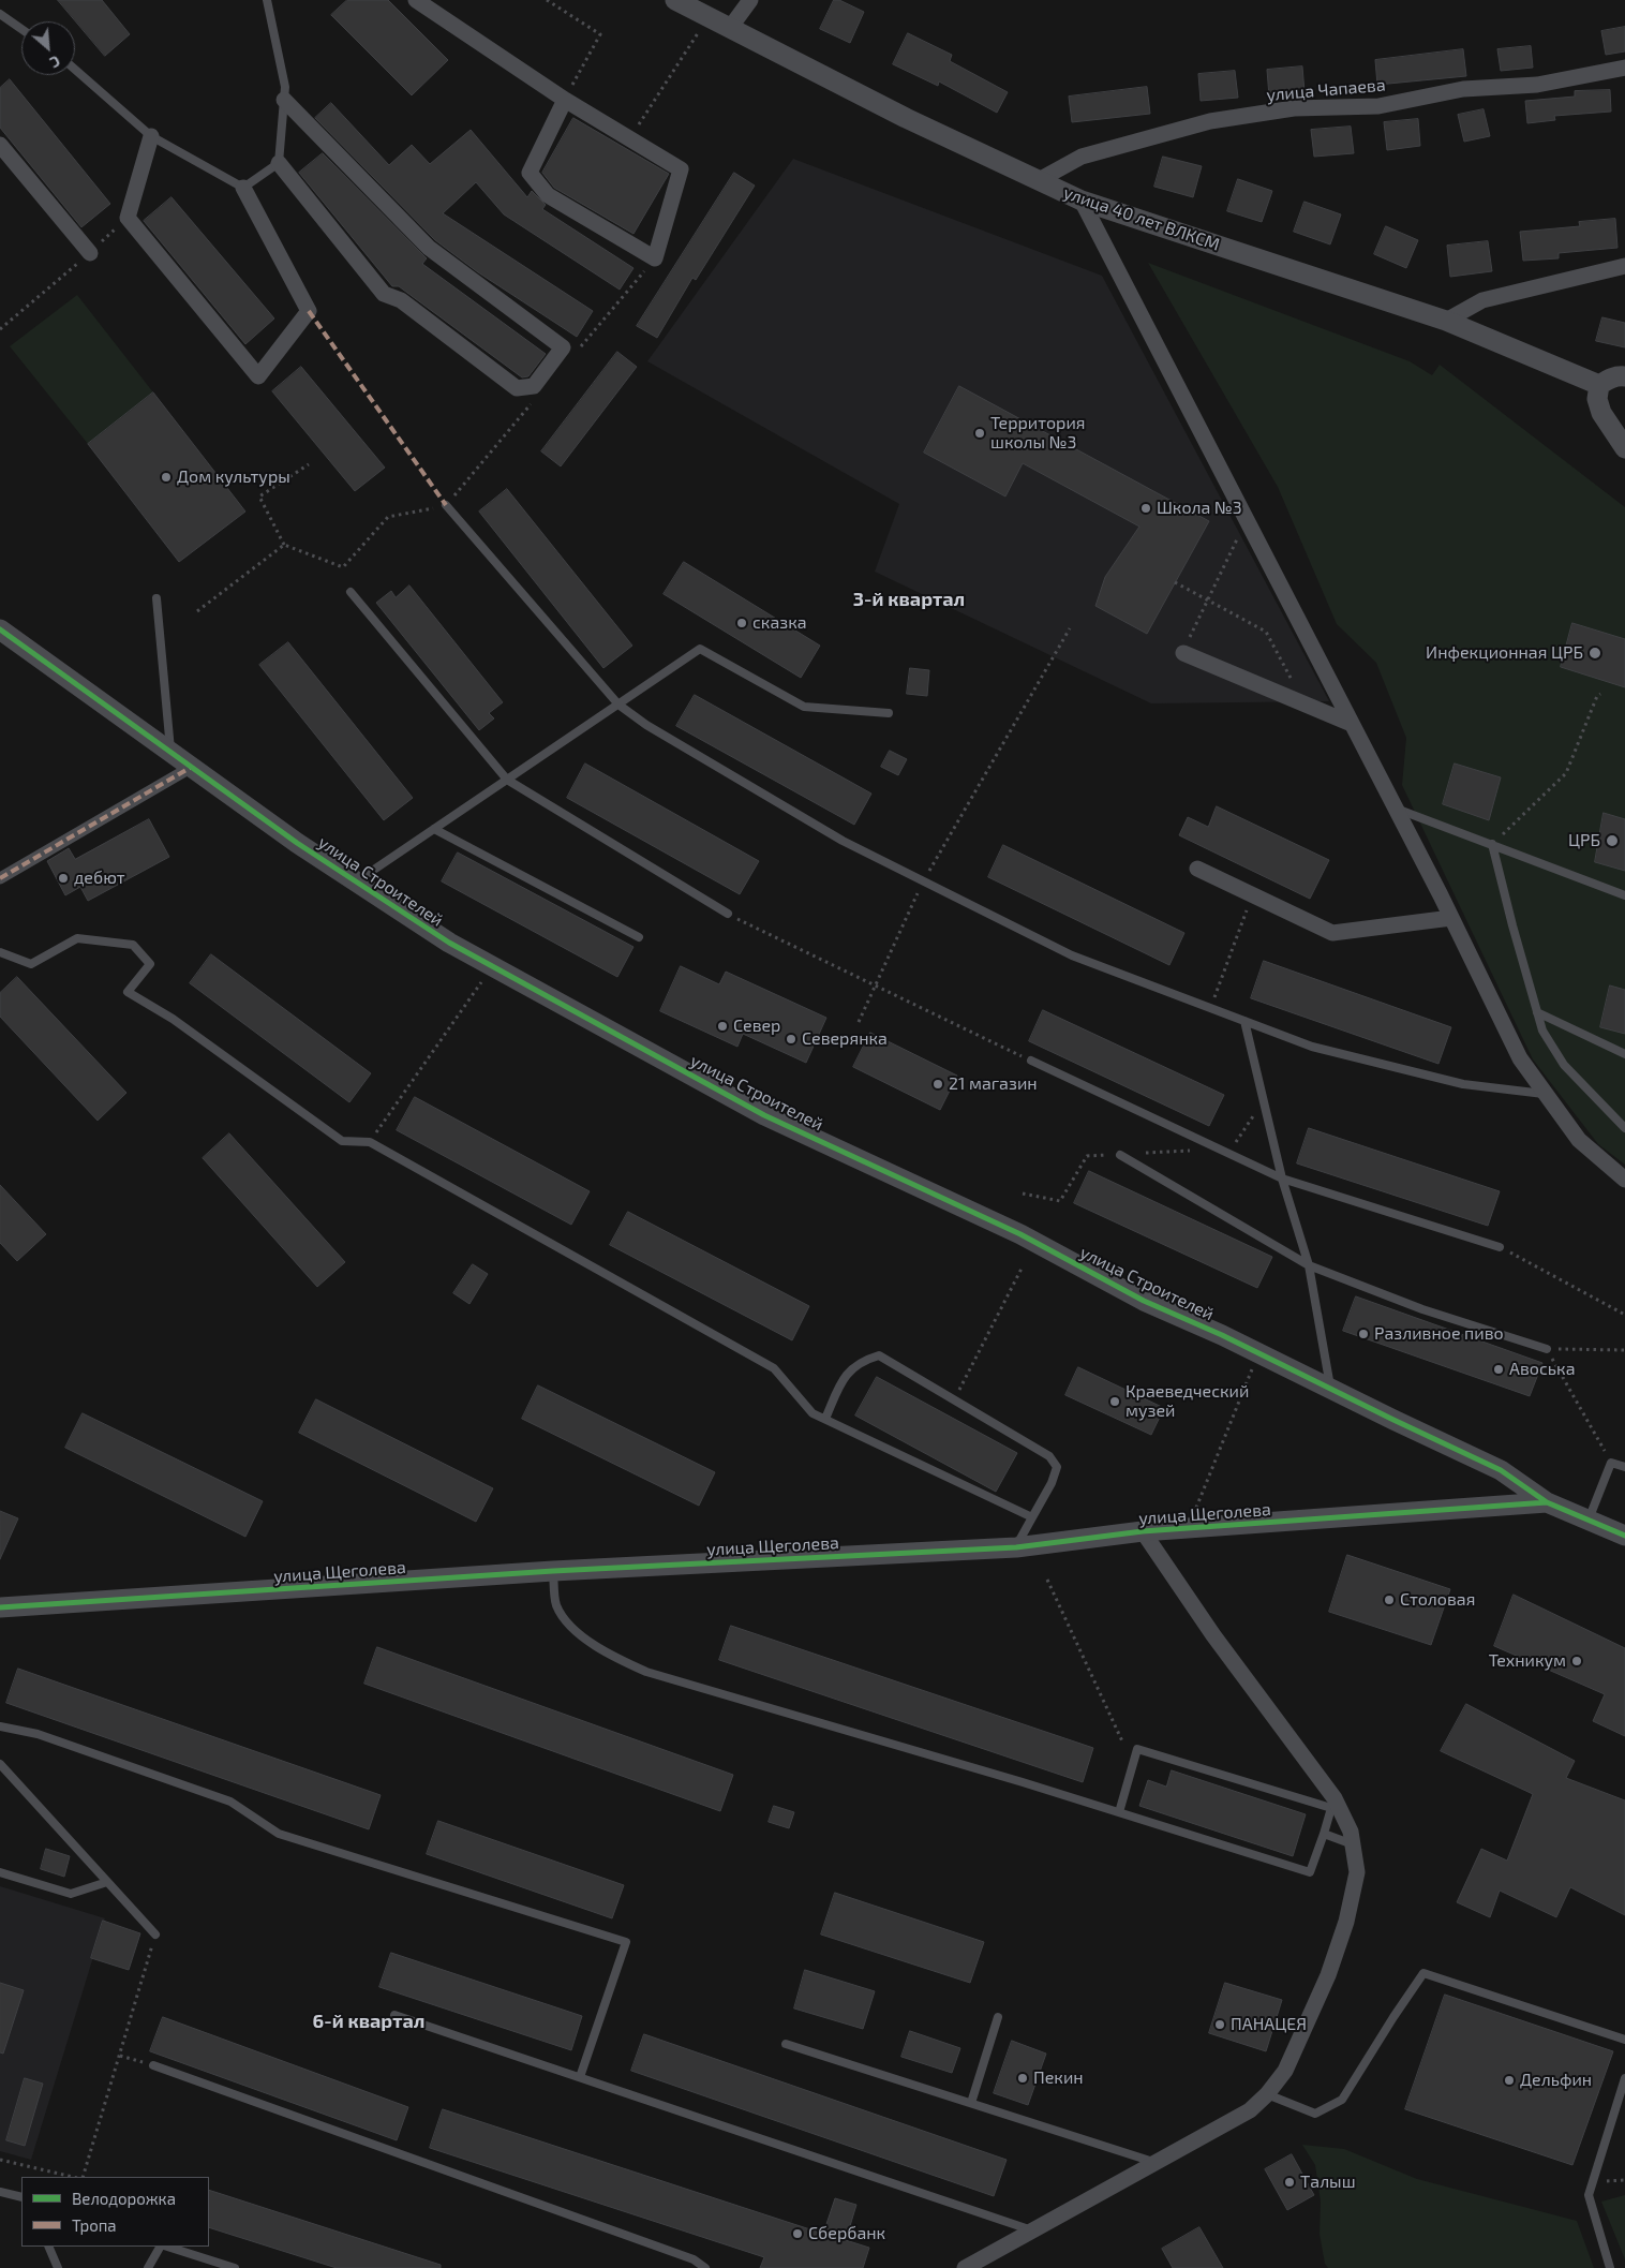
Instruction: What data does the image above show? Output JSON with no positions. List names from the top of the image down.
{
  "streets": {
    "street": [
      "улица Чапаева",
      "улица 40 лет ВЛКСМ",
      "улица Строителей",
      "улица Щеголева"
    ]
  },
  "crossings": [
    ["улица Чапаева", "улица 40 лет ВЛКСМ"],
    ["улица Строителей", "улица Щеголева"]
  ],
  "districts": ["3-й квартал", "6-й квартал"],
  "places": [
    "Территория школы №3",
    "Дом культуры",
    "Школа №3",
    "сказка",
    "Инфекционная ЦРБ",
    "ЦРБ",
    "дебют",
    "Север",
    "Северянка",
    "21 магазин",
    "Разливное пиво",
    "Авоська",
    "Краеведческий музей",
    "Столовая",
    "Техникум",
    "ПАНАЦЕЯ",
    "Пекин",
    "Дельфин",
    "Талыш",
    "Сбербанк"
  ],
  "legend": ["Велодорожка", "Тропа"],
  "north": "bottom right"
}
